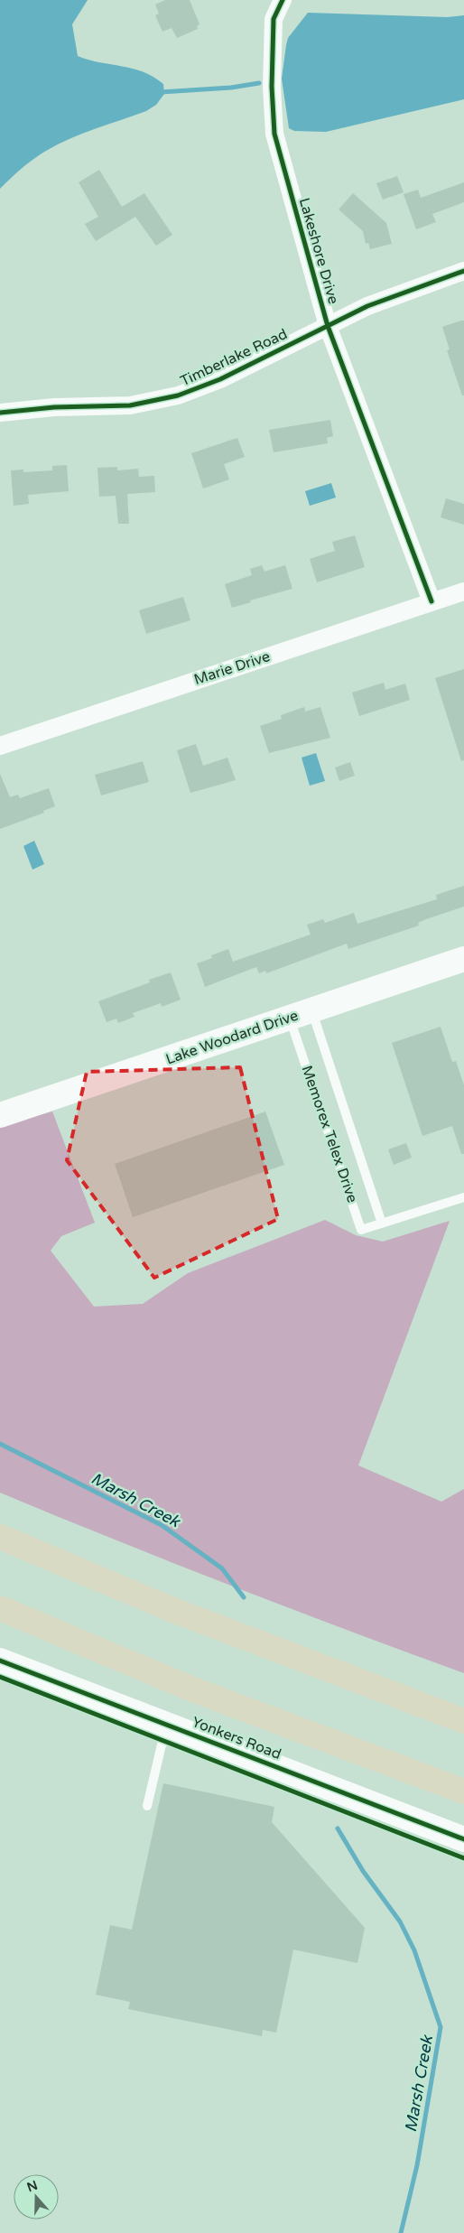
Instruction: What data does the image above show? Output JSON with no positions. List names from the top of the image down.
{
  "streets": {
    "street": [
      "Lakeshore Drive",
      "Timberlake Road",
      "Marie Drive",
      "Lake Woodard Drive",
      "Yonkers Road"
    ],
    "lane": ["Memorex Telex Drive"]
  },
  "crossings": [
    ["Lakeshore Drive", "Timberlake Road"],
    ["Lakeshore Drive", "Marie Drive"],
    ["Lake Woodard Drive", "Memorex Telex Drive"]
  ],
  "water": ["Marsh Creek"],
  "north": "top"
}
